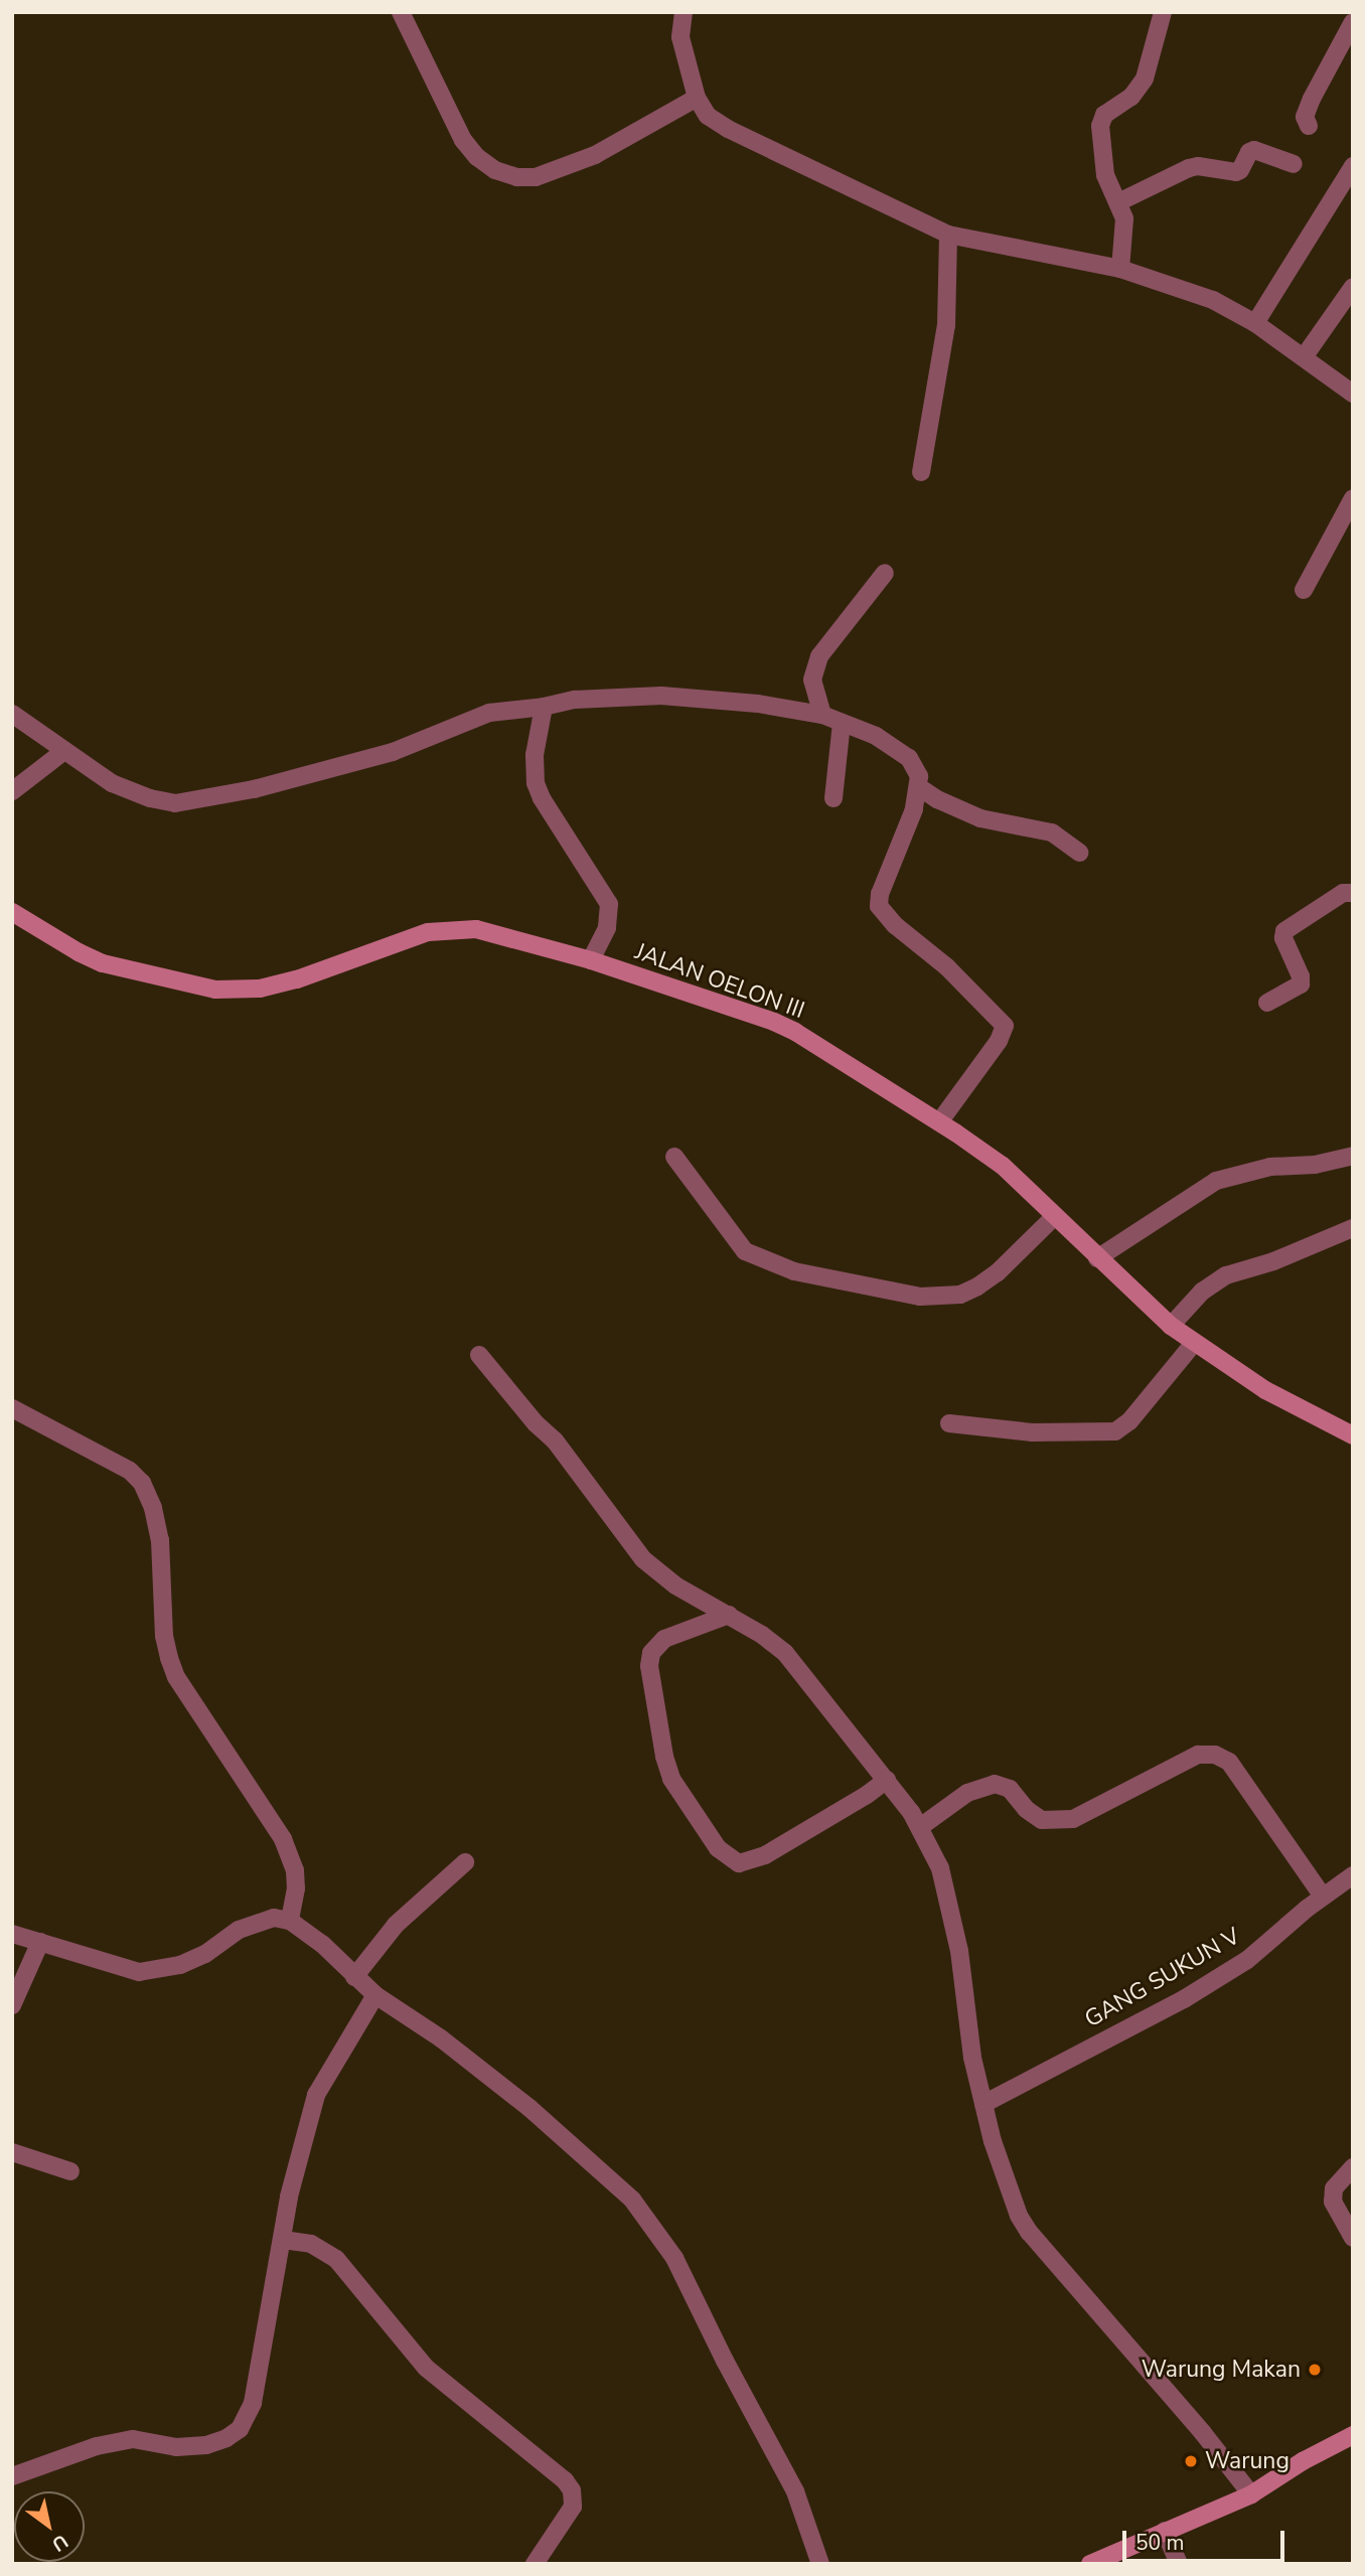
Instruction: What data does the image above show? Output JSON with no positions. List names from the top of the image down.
{
  "streets": {
    "street": ["JALAN OELON III", "GANG SUKUN V"]
  },
  "places": ["Warung Makan", "Warung"],
  "scale_bar": "50 m",
  "north": "bottom right"
}
